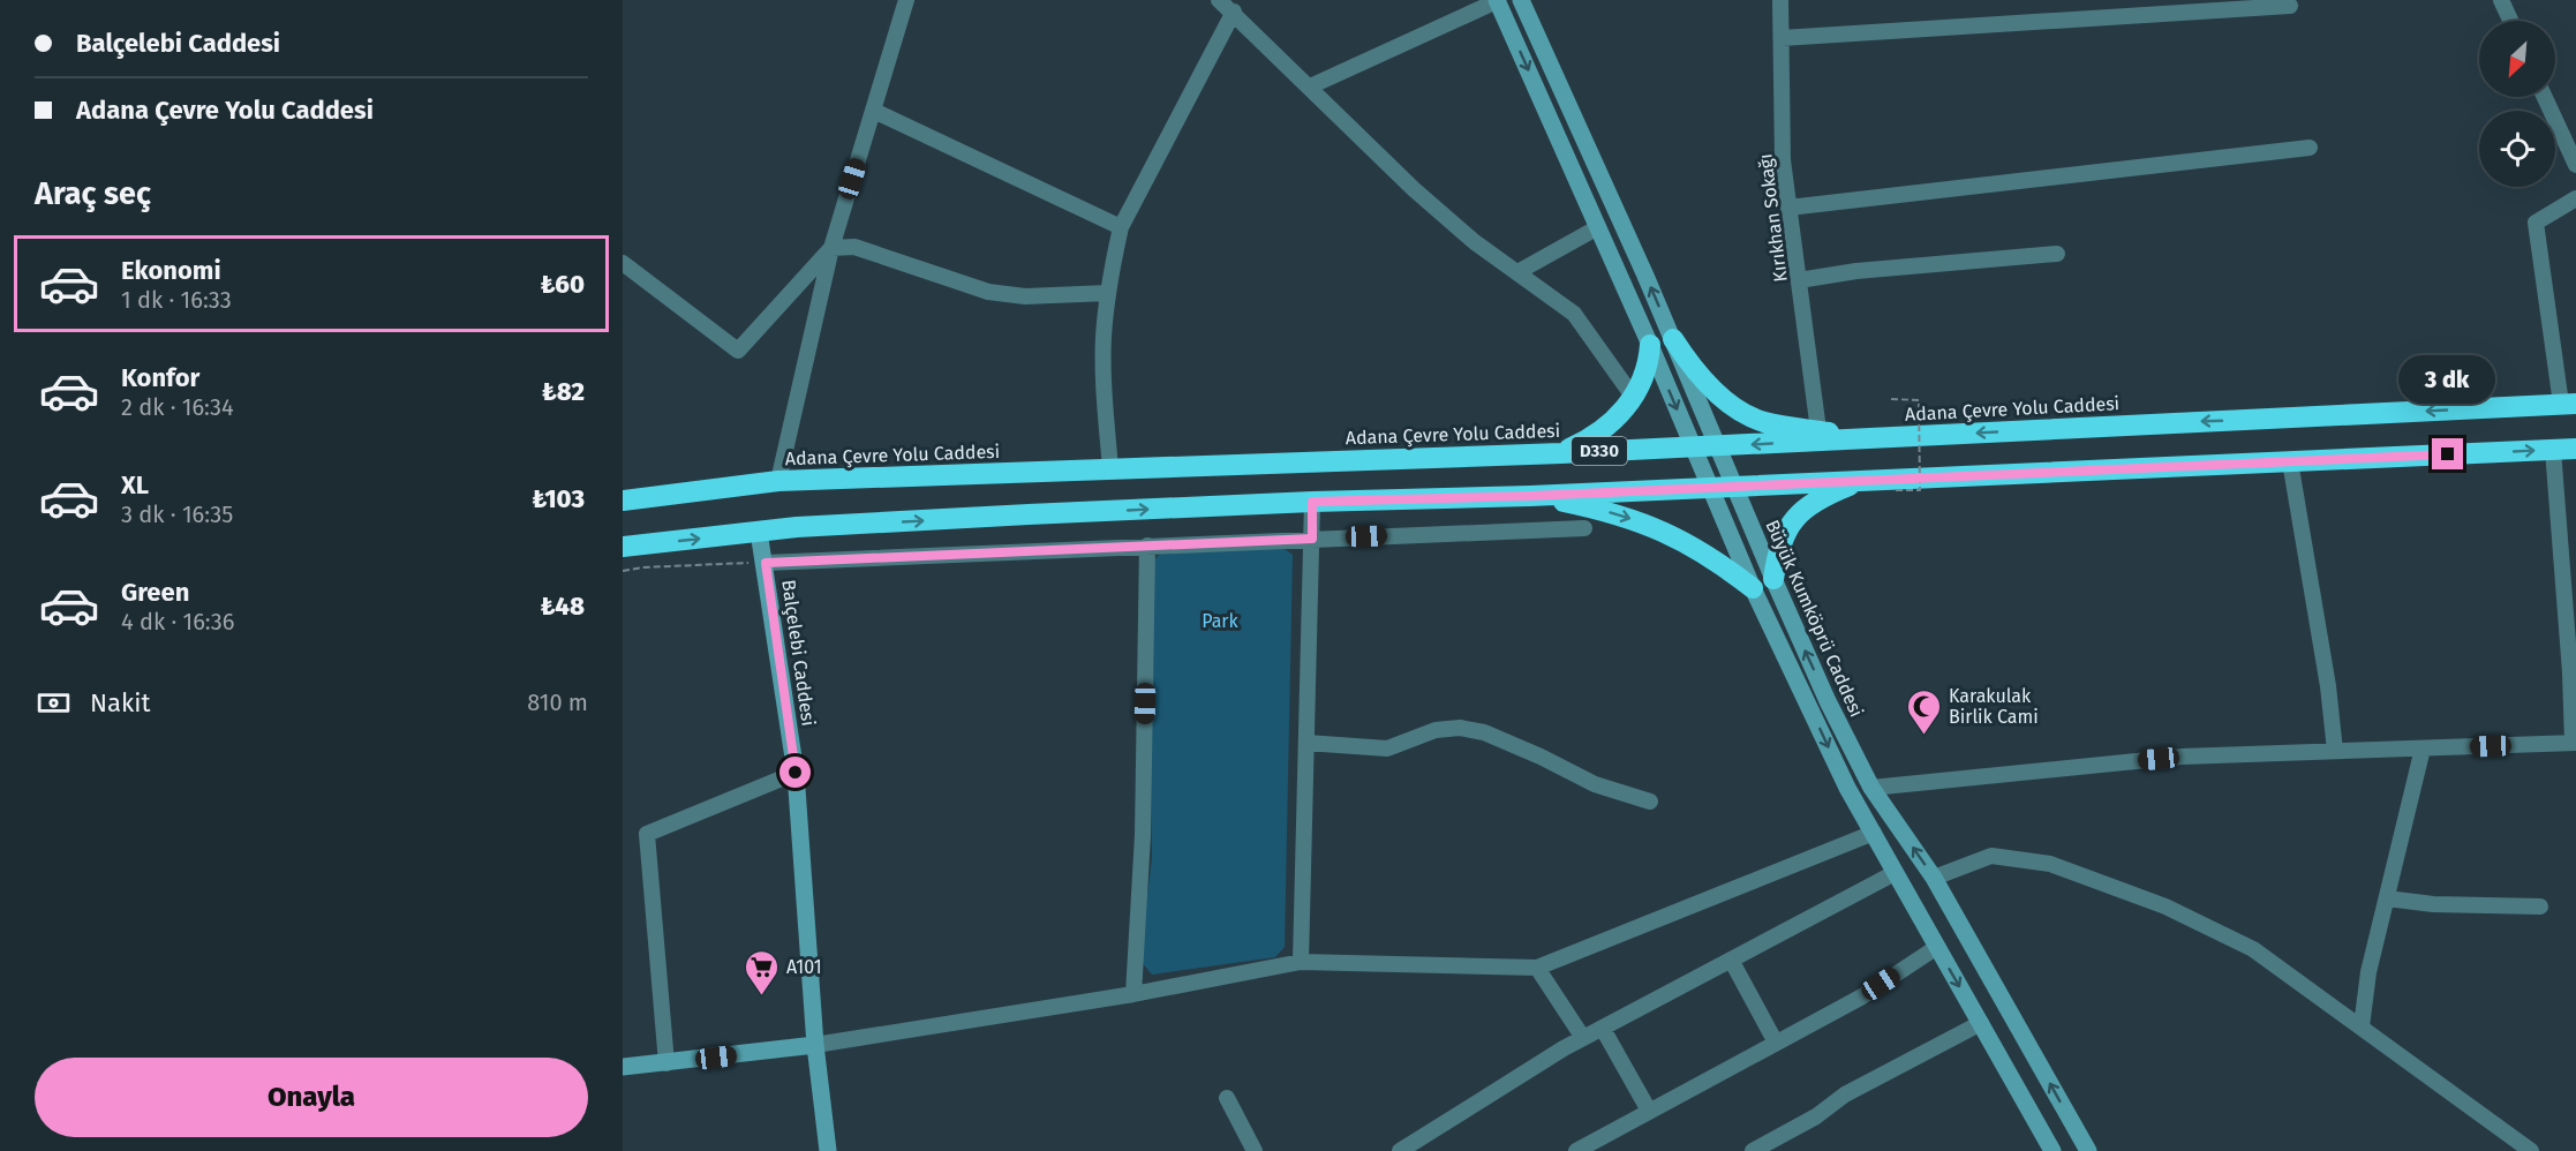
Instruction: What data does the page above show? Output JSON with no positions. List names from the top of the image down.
{
  "streets": {
    "highway": ["Adana Çevre Yolu Caddesi", "D330"],
    "main road": ["Büyük Kumköprü Caddesi", "Balçelebi Caddesi"],
    "street": ["Kırıkhan Sokağı"]
  },
  "crossings": [
    ["Adana Çevre Yolu Caddesi", "Büyük Kumköprü Caddesi"],
    ["D330", "Büyük Kumköprü Caddesi"],
    ["D330", "Balçelebi Caddesi"]
  ],
  "parks": ["Park"],
  "places": {
    "mosque": ["Karakulak Birlik Cami"],
    "supermarket": ["A101"]
  },
  "north": "bottom left",
  "page": {
    "banner": ["Balçelebi Caddesi", "Adana Çevre Yolu Caddesi"],
    "heading": "Araç seç",
    "list": [
      {
        "name": "Ekonomi",
        "note": "1 dk · 16:33",
        "value": "₺60"
      },
      {
        "name": "Konfor",
        "note": "2 dk · 16:34",
        "value": "₺82"
      },
      {
        "name": "XL",
        "note": "3 dk · 16:35",
        "value": "₺103"
      },
      {
        "name": "Green",
        "note": "4 dk · 16:36",
        "value": "₺48"
      }
    ],
    "bubble": "3 dk",
    "pay": ["Nakit", "810 m"],
    "buttons": "Onayla"
  }
}
